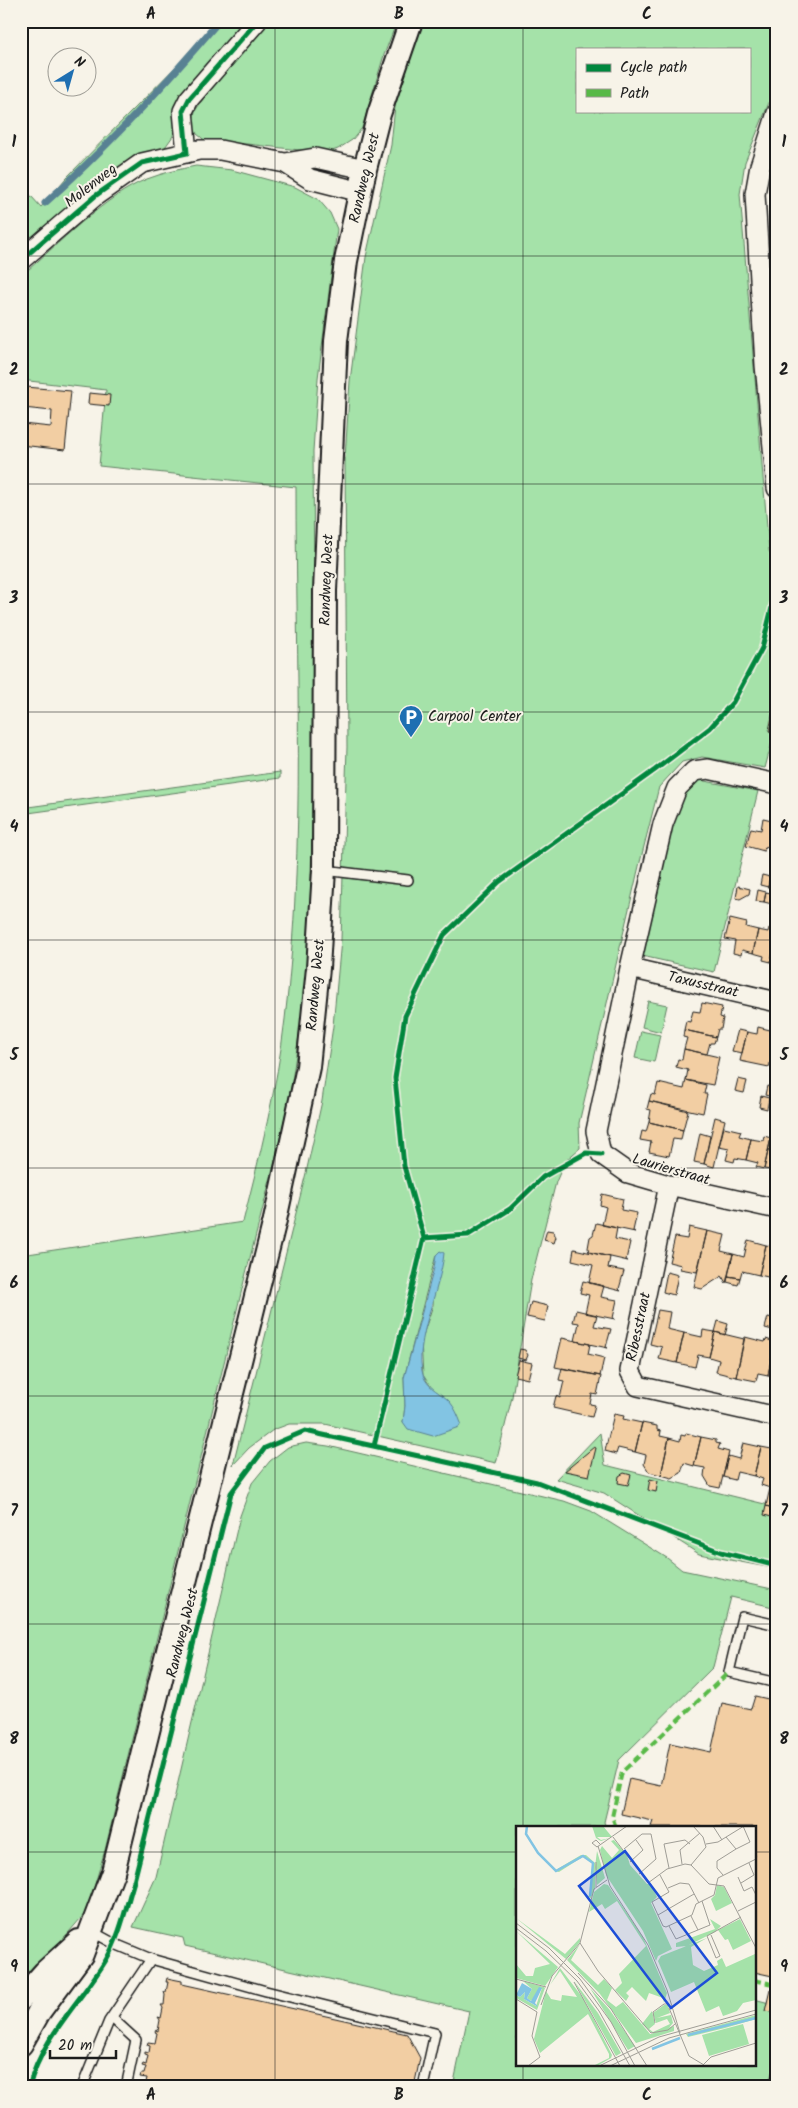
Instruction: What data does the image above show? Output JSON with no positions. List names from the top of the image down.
{
  "streets": {
    "street": [
      "Randweg West",
      "Molenweg",
      "Taxusstraat",
      "Laurierstraat",
      "Ribesstraat"
    ]
  },
  "crossings": [
    ["Randweg West", "Molenweg"],
    ["Taxusstraat", "Laurierstraat"],
    ["Laurierstraat", "Ribesstraat"]
  ],
  "places": {
    "parking": ["Carpool Center"]
  },
  "legend": ["Cycle path", "Path"],
  "scale_bar": "20 m",
  "north": "top right",
  "grid": {
    "columns": ["A", "B", "C"],
    "rows": [
      "1",
      "2",
      "3",
      "4",
      "5",
      "6",
      "7",
      "8",
      "9"
    ]
  }
}
